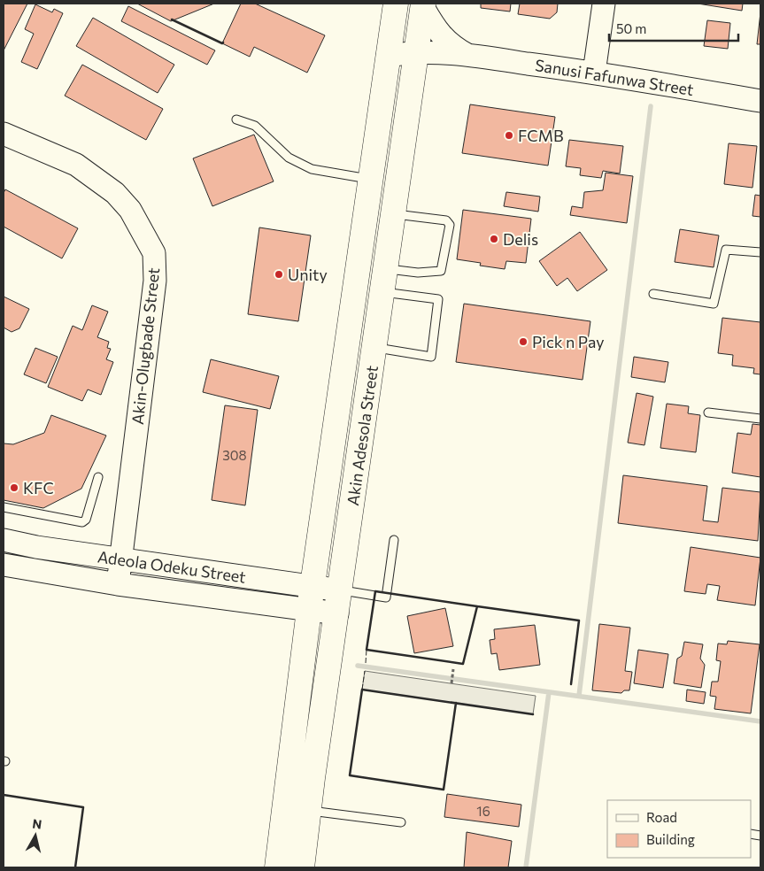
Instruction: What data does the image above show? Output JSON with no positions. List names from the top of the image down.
{
  "streets": {
    "main road": [
      "Sanusi Fafunwa Street",
      "Akin-Olugbade Street",
      "Akin Adesola Street",
      "Adeola Odeku Street"
    ]
  },
  "crossings": [
    ["Sanusi Fafunwa Street", "Akin Adesola Street"],
    ["Akin-Olugbade Street", "Adeola Odeku Street"],
    ["Akin Adesola Street", "Adeola Odeku Street"]
  ],
  "places": [
    "FCMB",
    "Delis",
    "Unity",
    "Pick n Pay",
    "KFC"
  ],
  "house_numbers": ["308", "16"],
  "legend": ["Road", "Building"],
  "scale_bar": "50 m",
  "north": "top"
}
